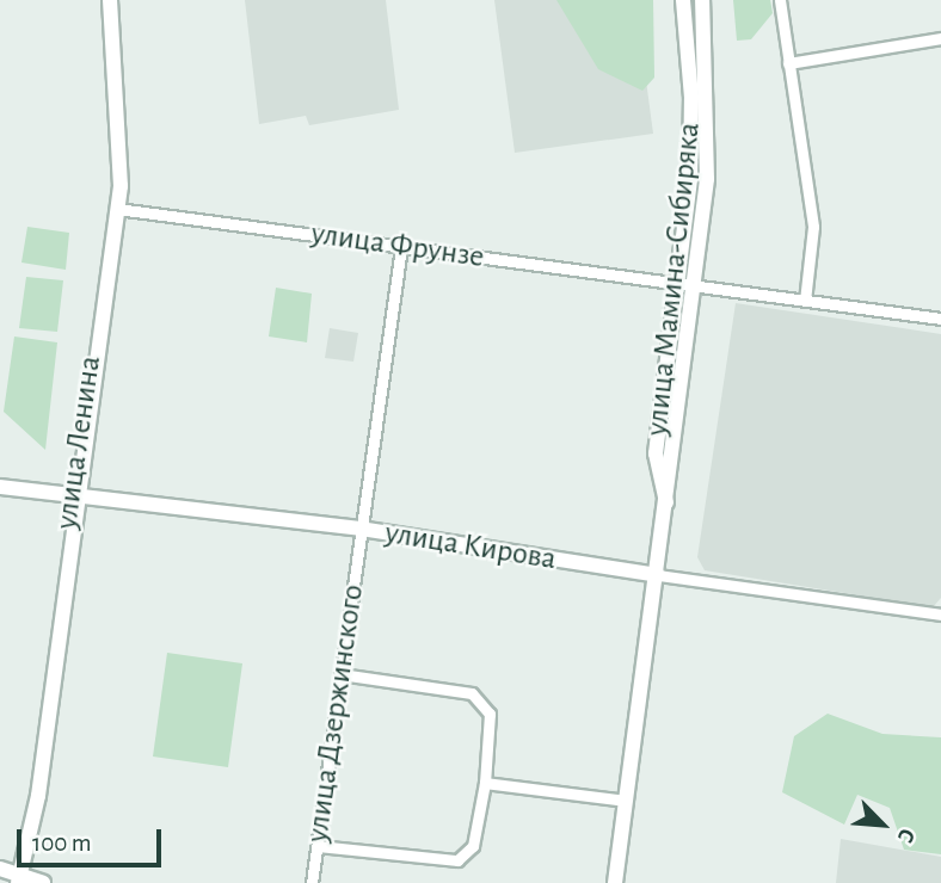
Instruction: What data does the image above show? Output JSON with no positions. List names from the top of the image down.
{
  "streets": {
    "main road": ["улица Мамина-Сибиряка", "улица Ленина", "улица Кирова"],
    "street": ["улица Фрунзе", "улица Дзержинского"]
  },
  "crossings": [
    ["улица Фрунзе", "улица Мамина-Сибиряка"],
    ["улица Фрунзе", "улица Ленина"],
    ["улица Фрунзе", "улица Дзержинского"],
    ["улица Мамина-Сибиряка", "улица Кирова"],
    ["улица Ленина", "улица Кирова"],
    ["улица Кирова", "улица Дзержинского"]
  ],
  "scale_bar": "100 m",
  "north": "bottom right"
}
